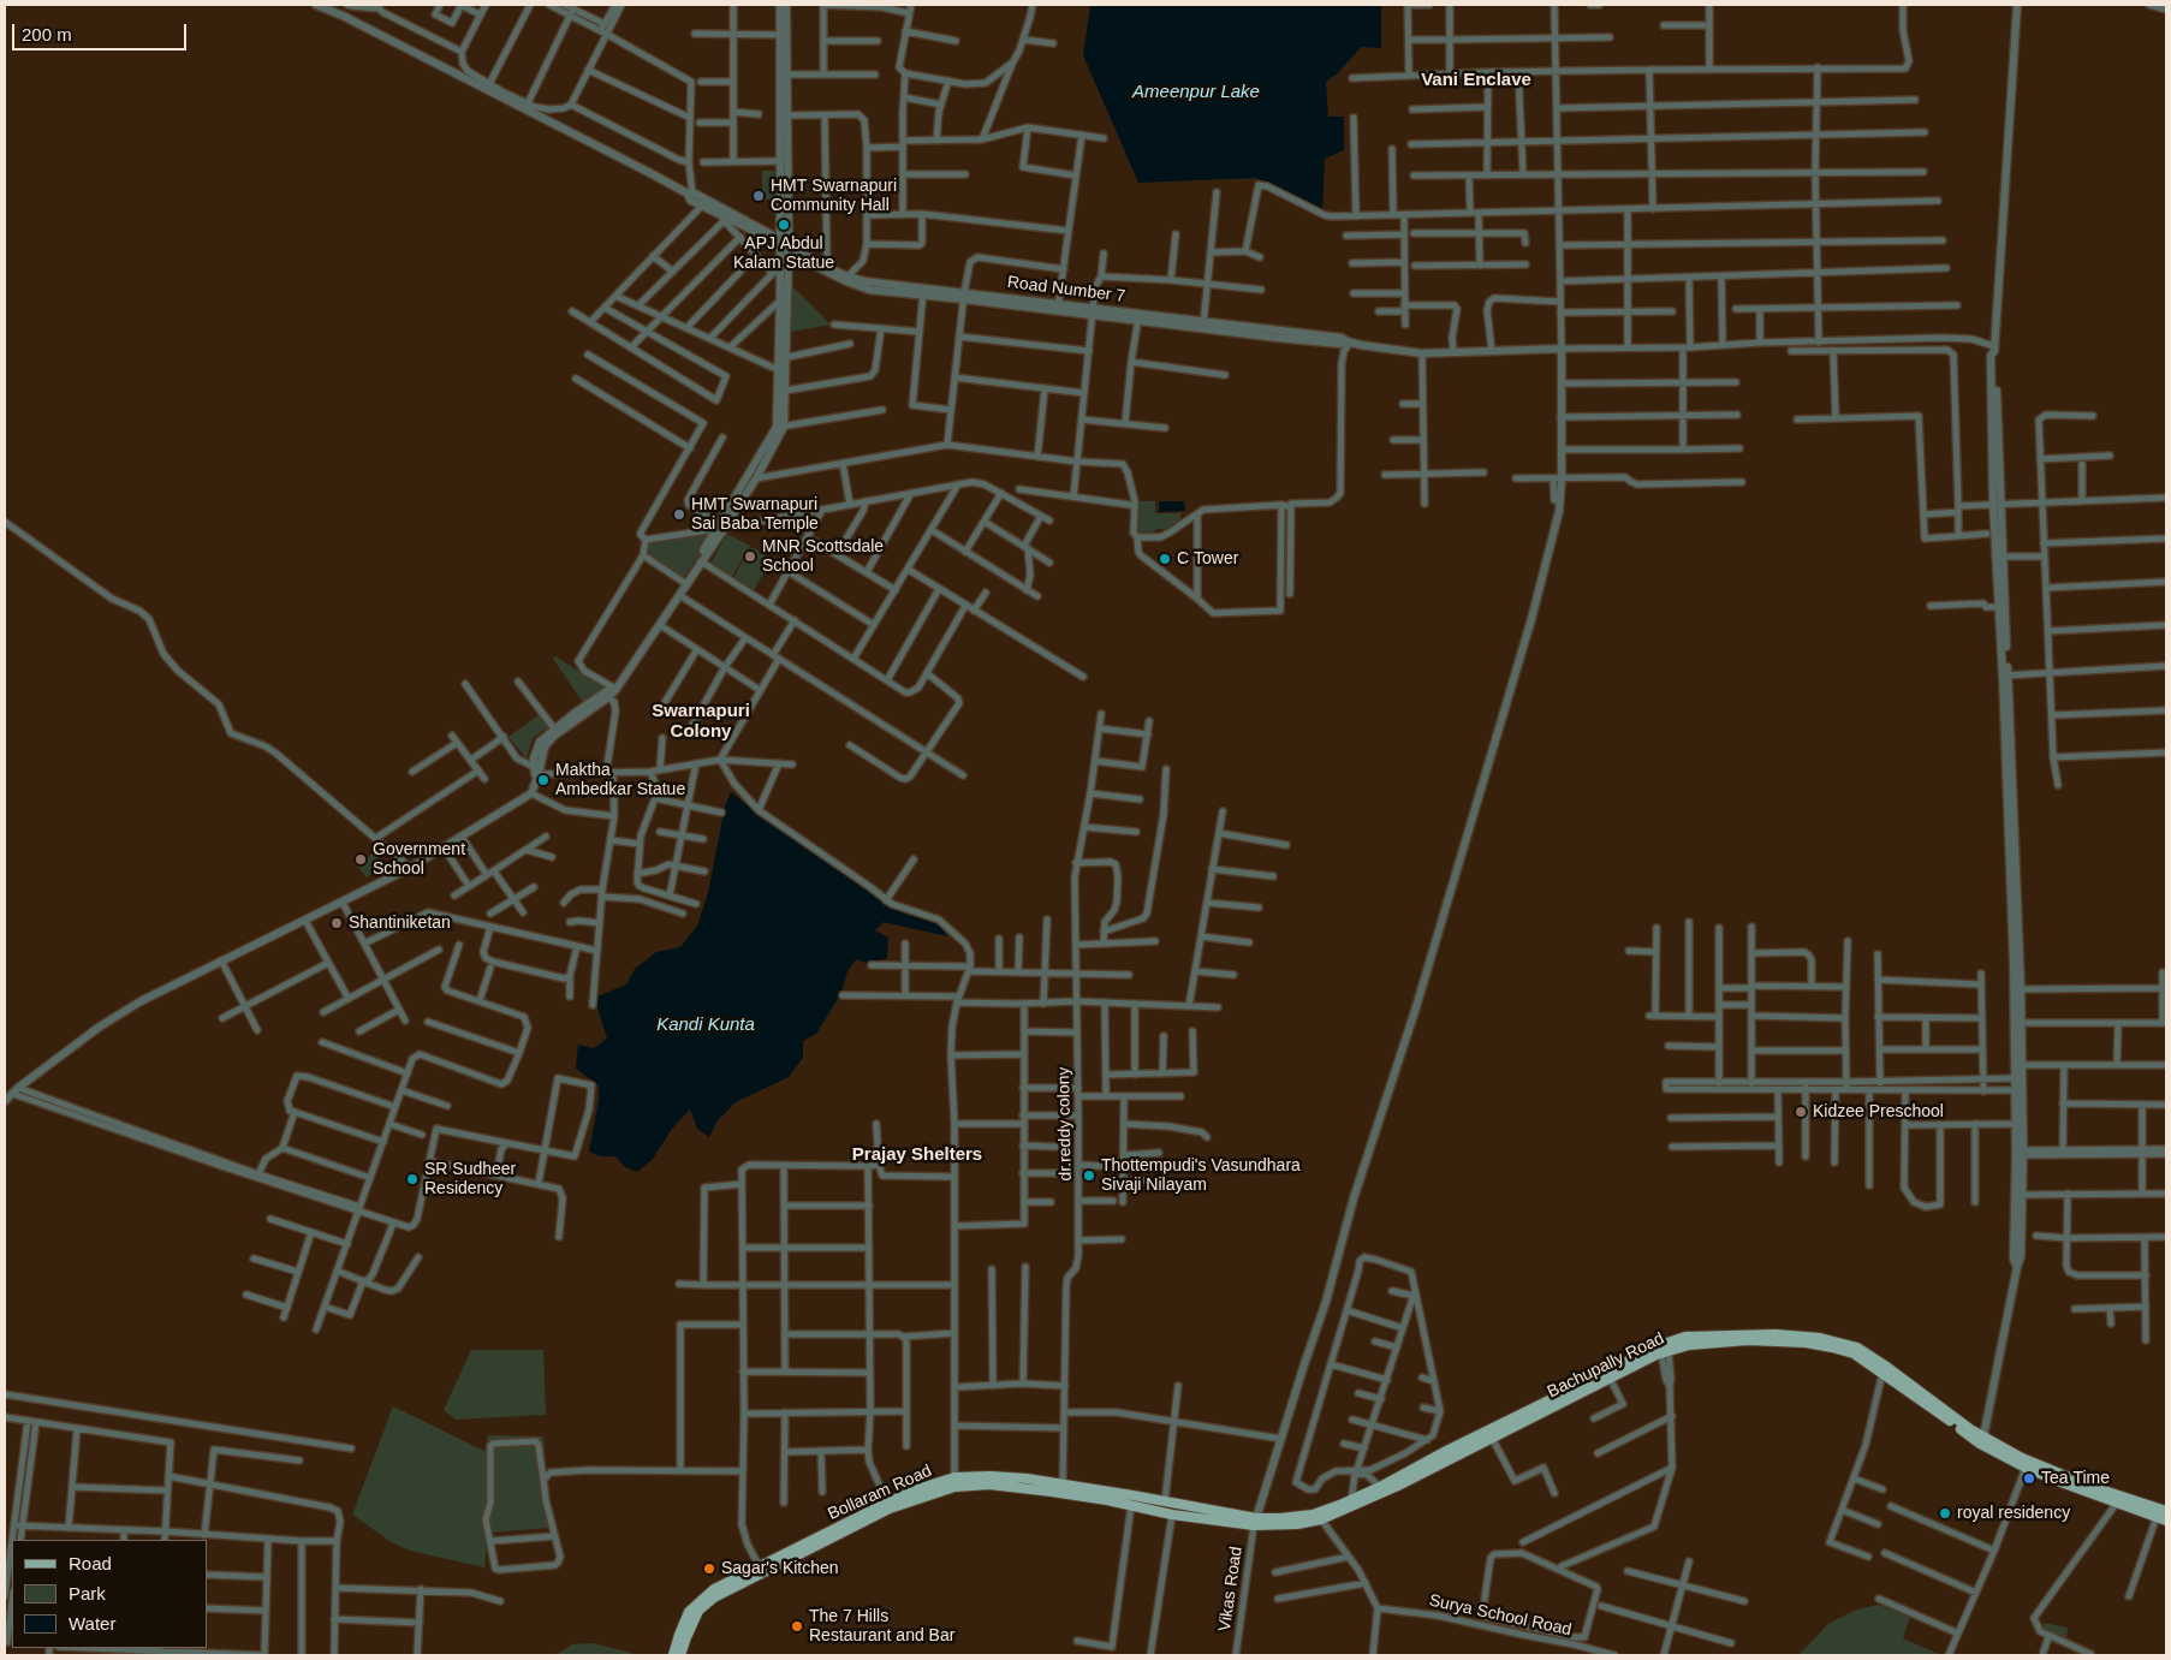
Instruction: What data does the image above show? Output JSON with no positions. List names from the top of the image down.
{
  "streets": {
    "main road": ["Bachupally Road", "Bollaram Road"],
    "street": [
      "Road Number 7",
      "dr.reddy colony",
      "Vikas Road",
      "Surya School Road"
    ]
  },
  "crossings": [
    ["dr.reddy colony", "Bollaram Road"],
    ["Bachupally Road", "Bollaram Road"],
    ["Bachupally Road", "Vikas Road"],
    ["Bollaram Road", "Vikas Road"]
  ],
  "districts": ["Vani Enclave", "Swarnapuri Colony", "Prajay Shelters"],
  "water": ["Ameenpur Lake", "Kandi Kunta"],
  "places": [
    "HMT Swarnapuri Community Hall",
    "APJ Abdul Kalam Statue",
    "HMT Swarnapuri Sai Baba Temple",
    "MNR Scottsdale School",
    "C Tower",
    "Maktha Ambedkar Statue",
    "Government School",
    "Shantiniketan",
    "Kidzee Preschool",
    "Thottempudi's Vasundhara Sivaji Nilayam",
    "SR Sudheer Residency",
    "Tea Time",
    "royal residency",
    "Sagar's Kitchen",
    "The 7 Hills Restaurant and Bar"
  ],
  "legend": ["Road", "Park", "Water"],
  "scale_bar": "200 m"
}
